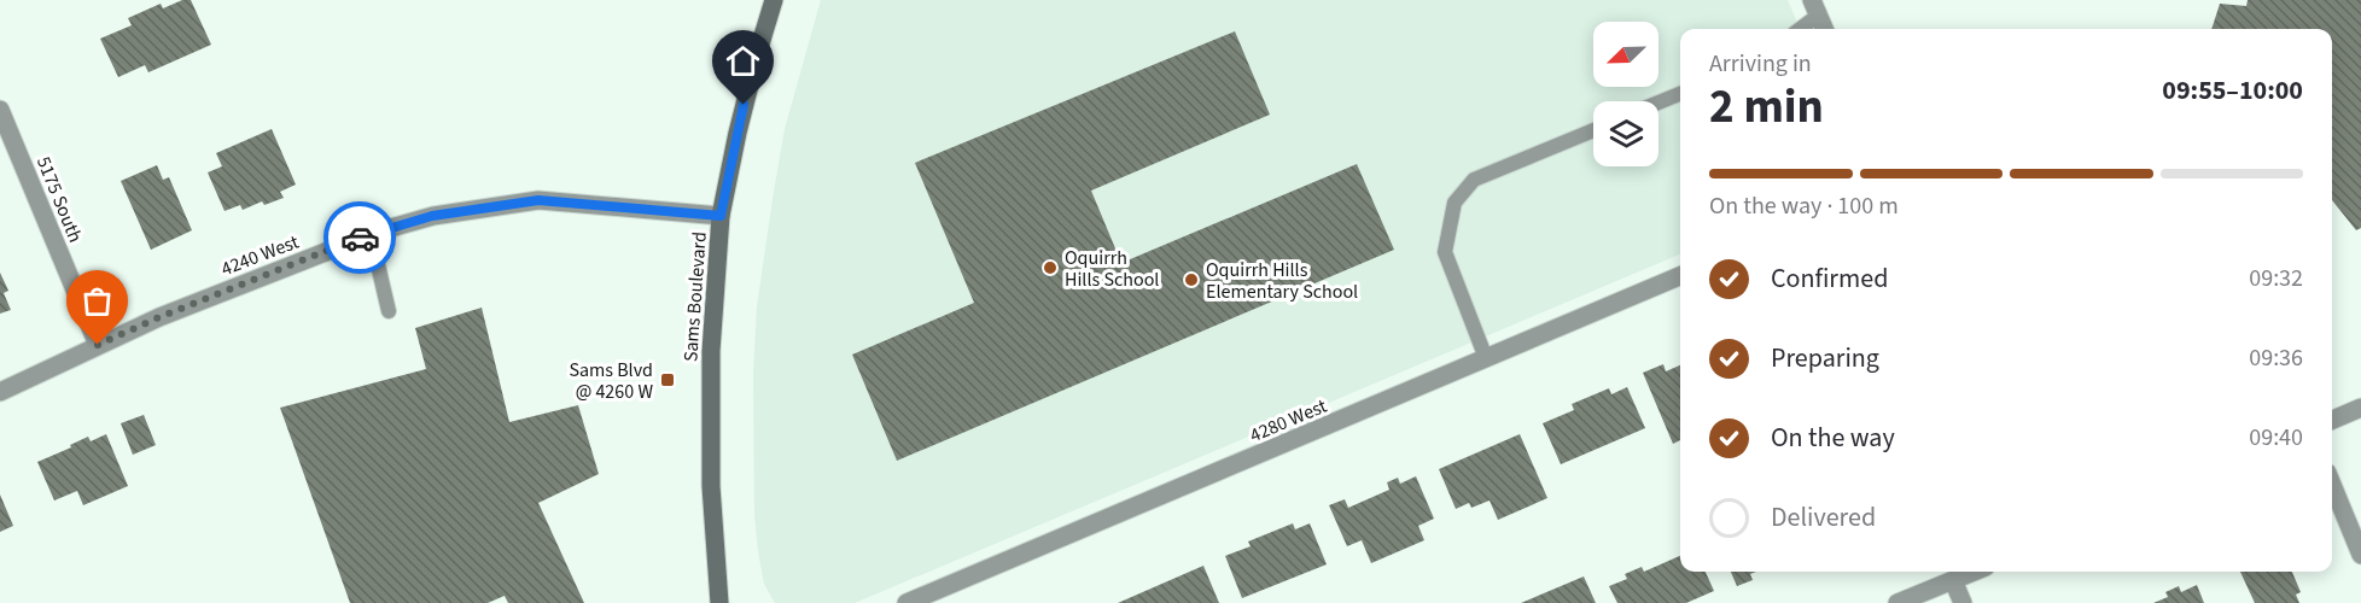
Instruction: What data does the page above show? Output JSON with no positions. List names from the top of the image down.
{
  "streets": {
    "street": [
      "5175 South",
      "4240 West",
      "Sams Boulevard",
      "4280 West"
    ]
  },
  "crossings": [
    ["5175 South", "4240 West"],
    ["4240 West", "Sams Boulevard"]
  ],
  "places": {
    "other": ["Oquirrh Hills School", "Oquirrh Hills Elementary School"],
    "transit": ["Sams Blvd @ 4260 W"]
  },
  "north": "bottom left",
  "page": {
    "heading": ["2 min", "Arriving in", "09:55–10:00"],
    "bar": "On the way · 100 m",
    "list": [
      ["Confirmed", "09:32"],
      ["Preparing", "09:36"],
      ["On the way", "09:40"],
      "Delivered"
    ]
  }
}
